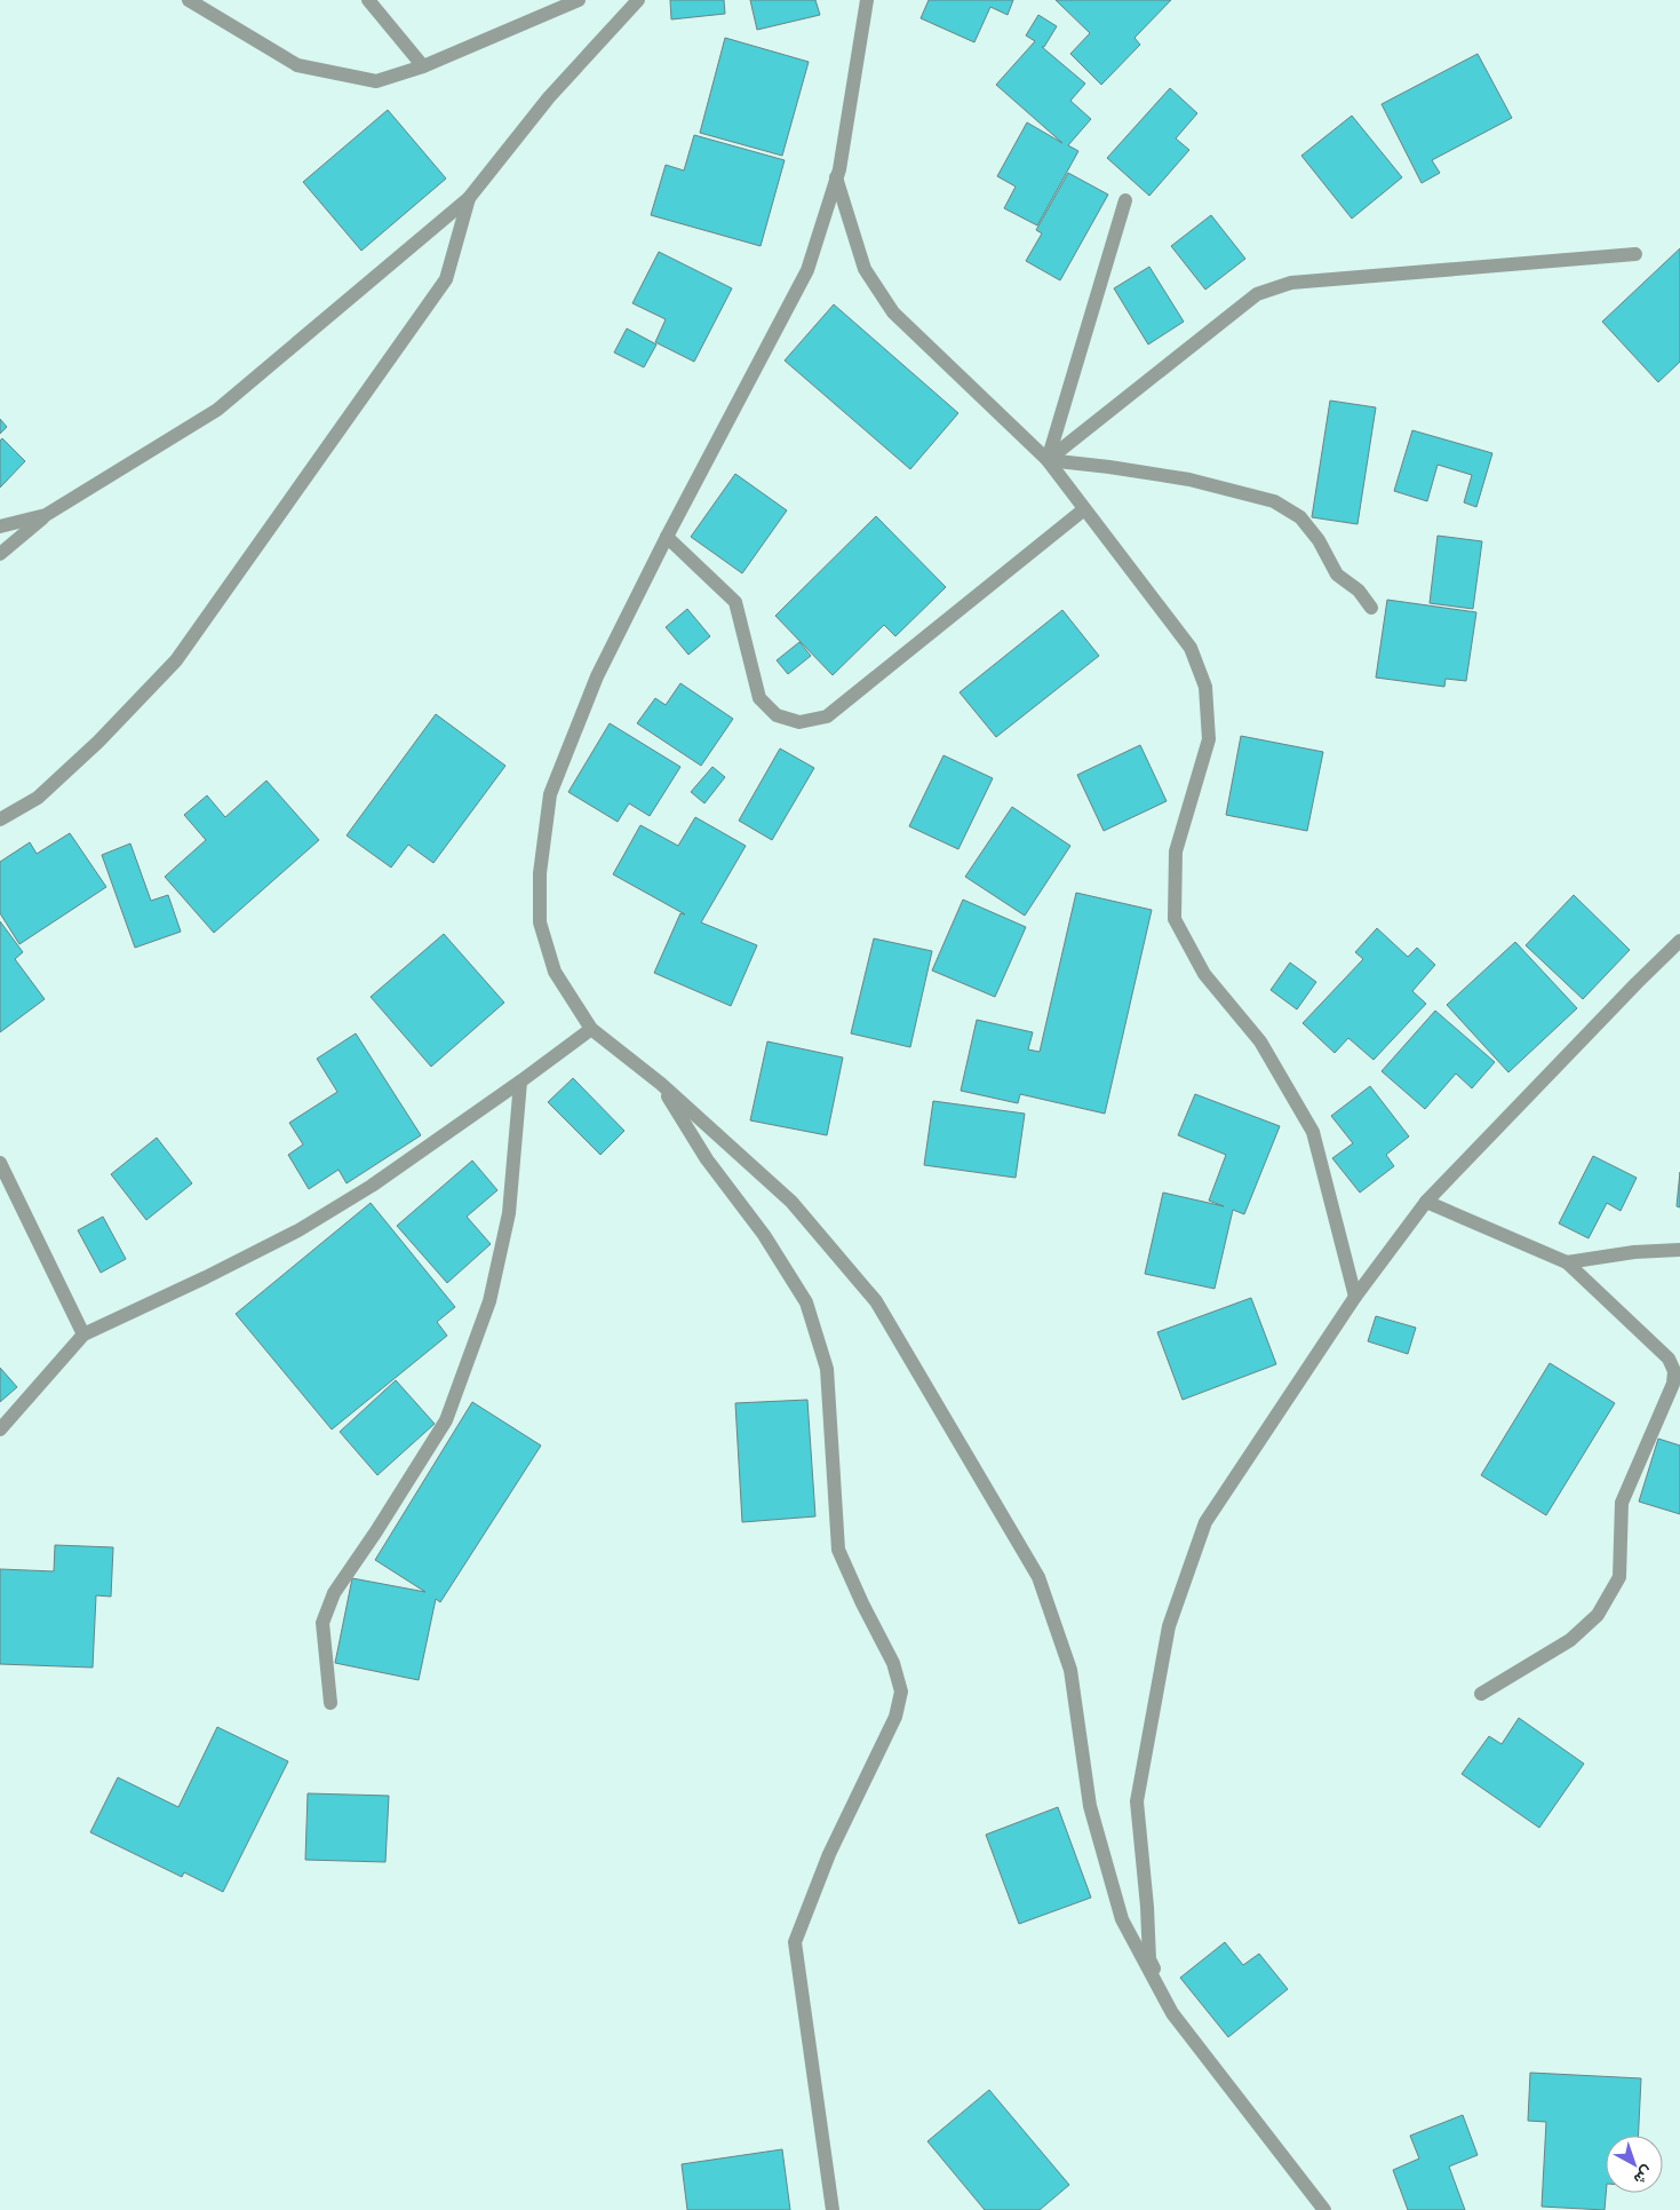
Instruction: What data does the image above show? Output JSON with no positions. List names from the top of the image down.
{
  "north": "bottom right"
}
